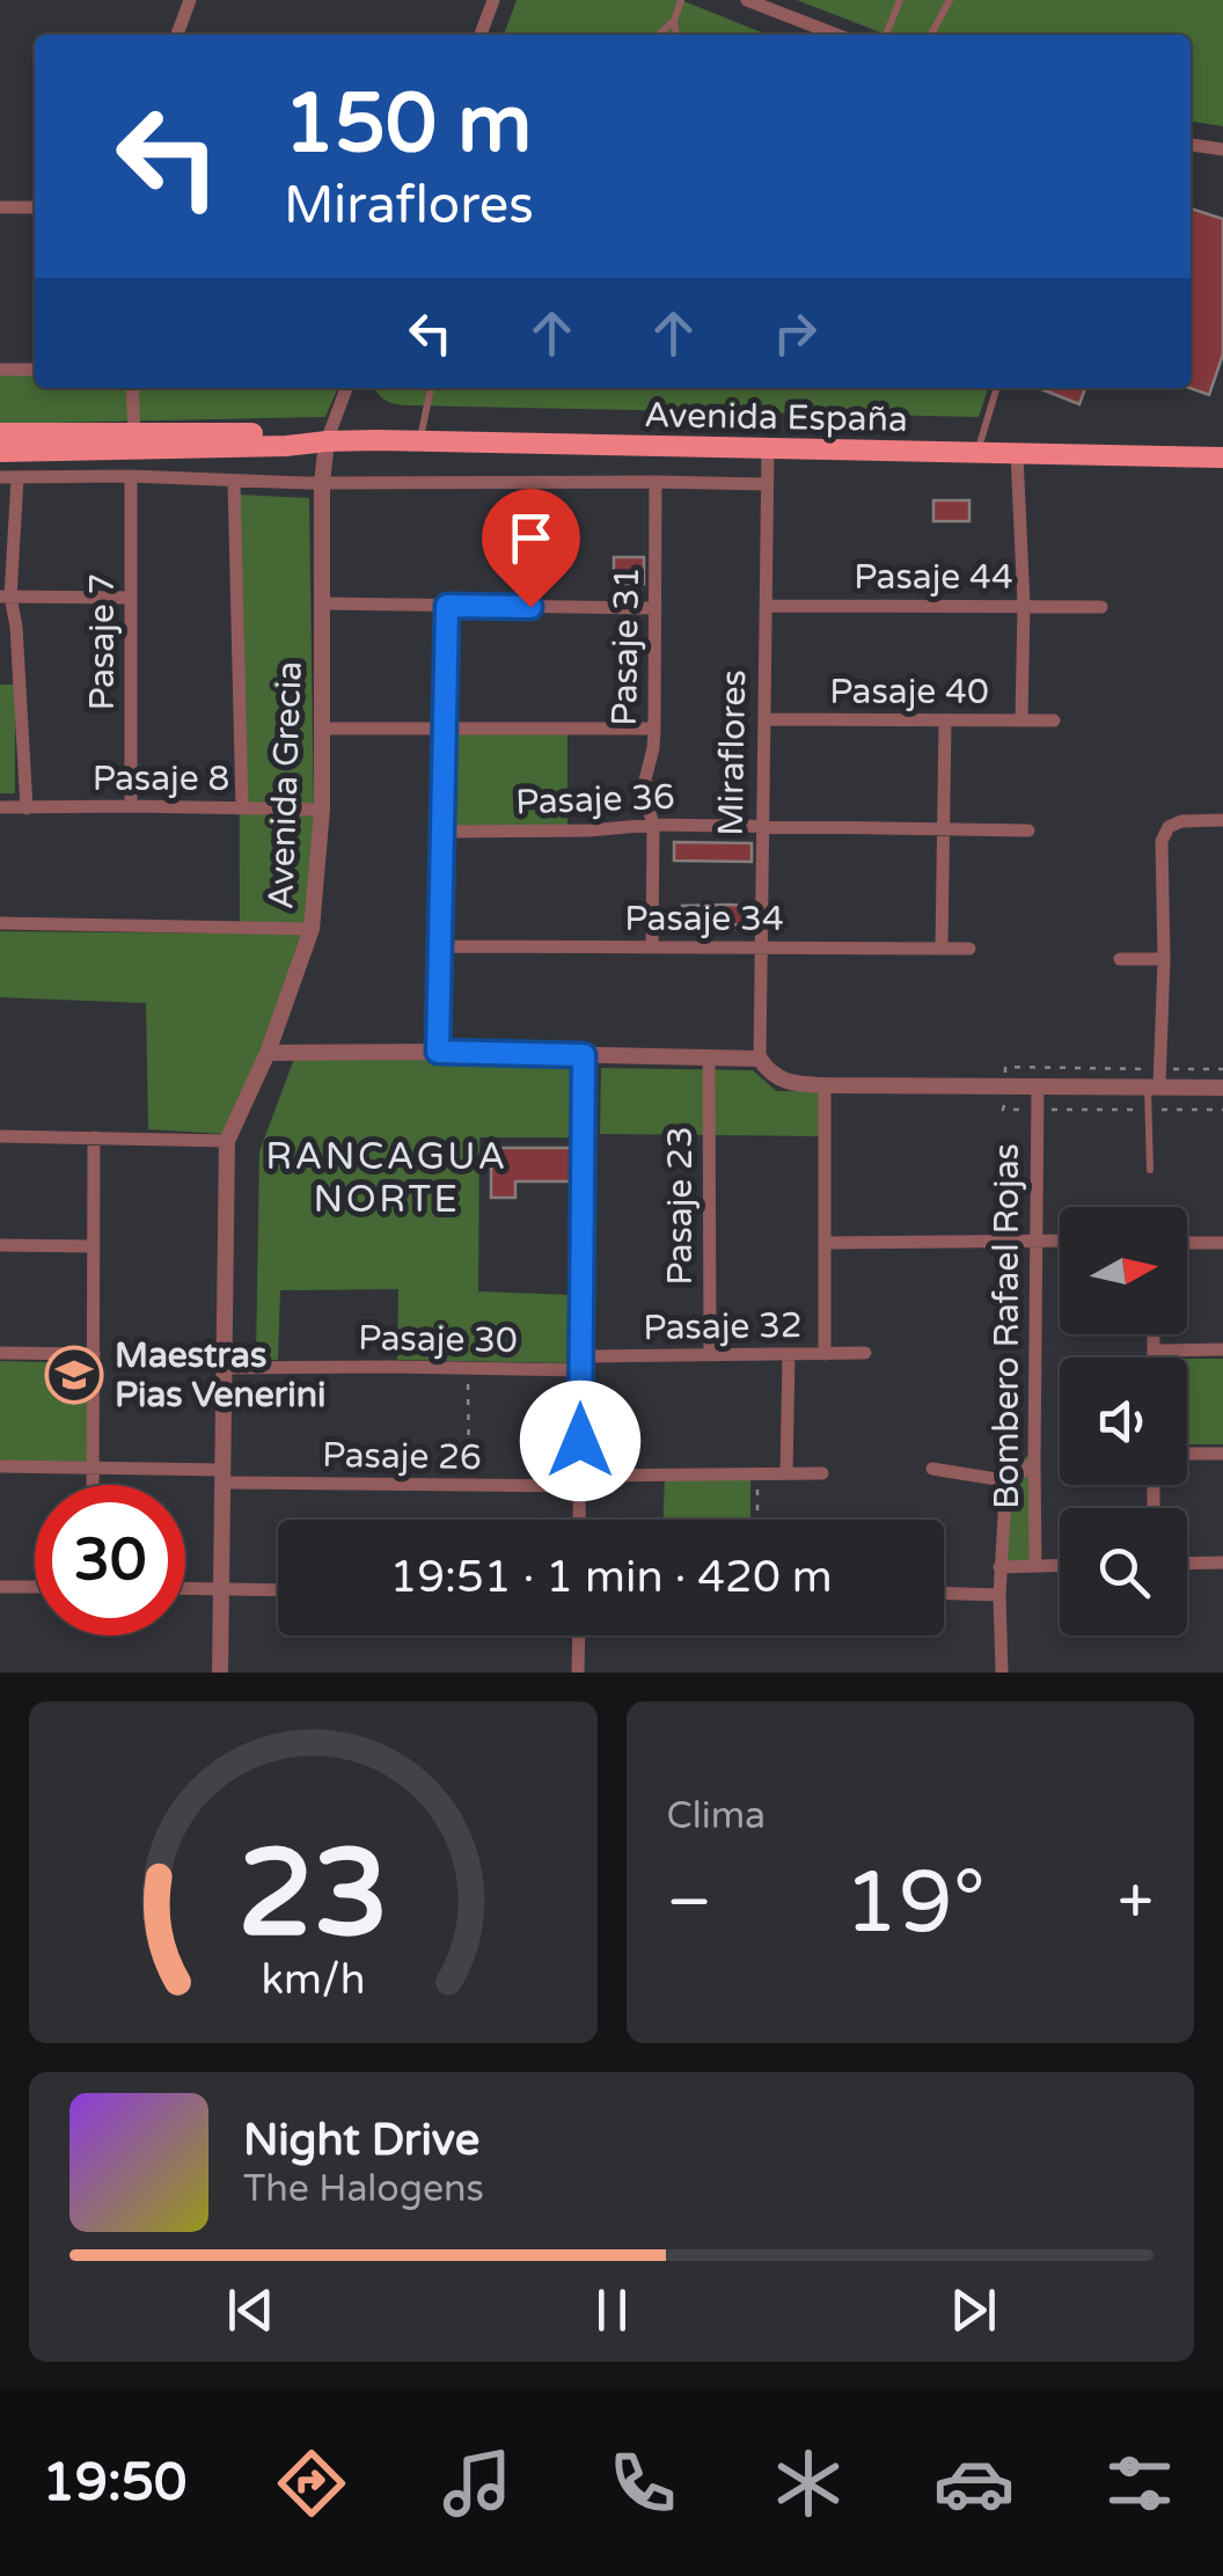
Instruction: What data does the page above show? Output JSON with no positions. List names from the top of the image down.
{
  "streets": {
    "main road": ["Avenida España"],
    "street": [
      "Pasaje 44",
      "Pasaje 7",
      "Pasaje 31",
      "Pasaje 40",
      "Miraflores",
      "Pasaje 8",
      "Avenida Grecia",
      "Pasaje 36",
      "Pasaje 34",
      "Pasaje 23",
      "Pasaje 32",
      "Bombero Rafael Rojas",
      "Pasaje 30",
      "Pasaje 26"
    ]
  },
  "crossings": [
    ["Avenida España", "Pasaje 7"],
    ["Avenida España", "Pasaje 31"],
    ["Avenida España", "Miraflores"],
    ["Avenida España", "Avenida Grecia"],
    ["Pasaje 44", "Miraflores"],
    ["Pasaje 7", "Pasaje 8"],
    ["Pasaje 31", "Pasaje 36"],
    ["Pasaje 31", "Pasaje 34"],
    ["Pasaje 40", "Miraflores"],
    ["Miraflores", "Pasaje 36"],
    ["Miraflores", "Pasaje 34"],
    ["Pasaje 8", "Avenida Grecia"],
    ["Avenida Grecia", "Pasaje 30"],
    ["Avenida Grecia", "Pasaje 26"],
    ["Pasaje 23", "Pasaje 32"],
    ["Pasaje 32", "Pasaje 30"]
  ],
  "districts": ["RANCAGUA NORTE"],
  "places": {
    "school or university": ["Maestras Pias Venerini"]
  },
  "north": "right",
  "page": {
    "turn": ["150 m", "Miraflores"],
    "limit": "30",
    "trip": "19:51 · 1 min · 420 m",
    "tile": "Clima",
    "heat": ["−", "19°", "+"],
    "song": ["Night Drive", "The Halogens"],
    "tabs": "19:50",
    "gauge": ["23", "km/h"]
  }
}
